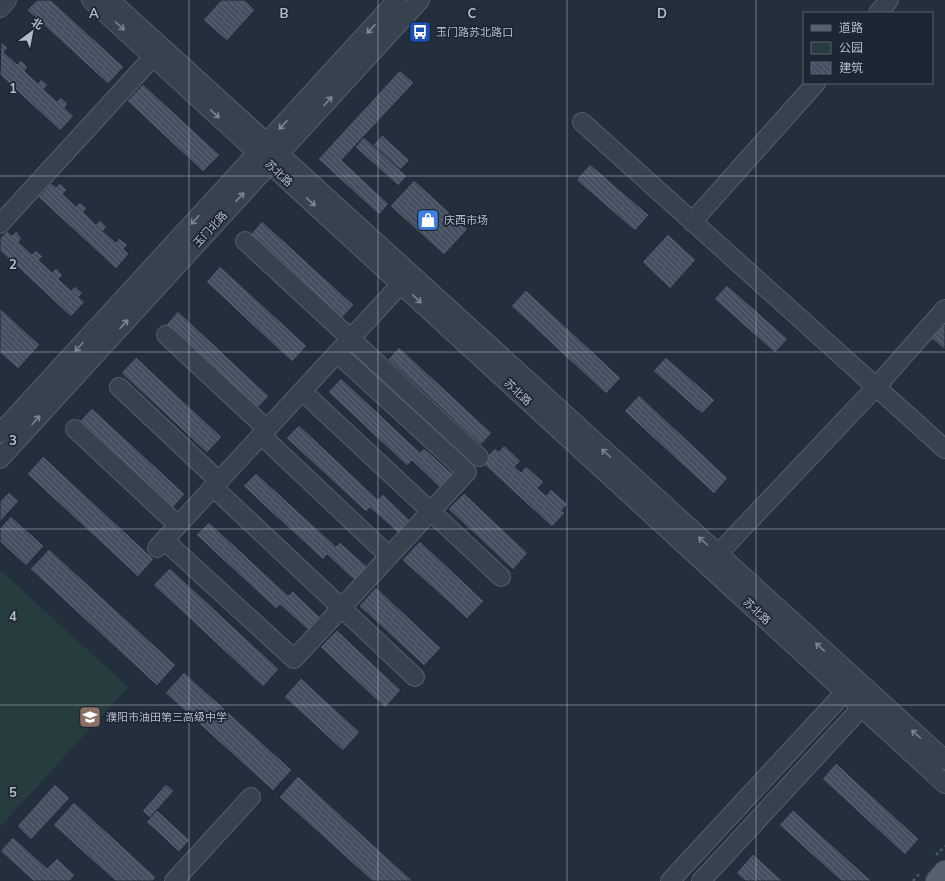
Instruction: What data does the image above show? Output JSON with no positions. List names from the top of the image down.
{
  "streets": {
    "street": ["苏北路", "玉门北路"]
  },
  "crossings": [
    ["苏北路", "玉门北路"]
  ],
  "places": {
    "bus stop": ["玉门路苏北路口"],
    "shop": ["庆西市场"],
    "school or university": ["濮阳市油田第三高级中学"]
  },
  "legend": ["道路", "公园", "建筑"],
  "north": "top right",
  "grid": {
    "columns": [
      "A",
      "B",
      "C",
      "D"
    ],
    "rows": [
      "1",
      "2",
      "3",
      "4",
      "5"
    ]
  }
}
